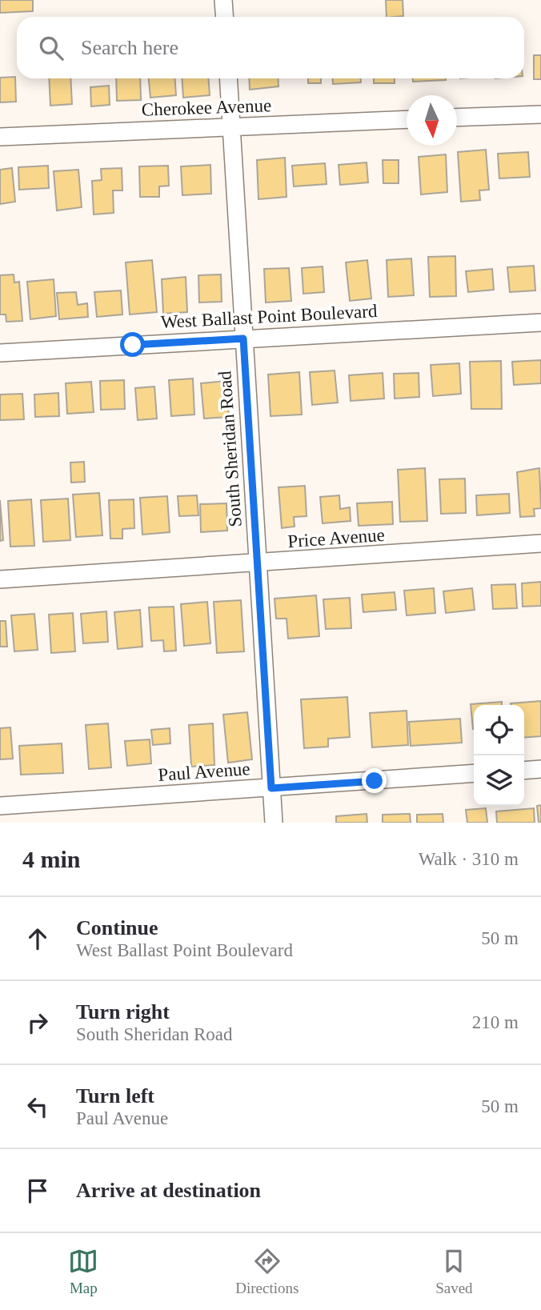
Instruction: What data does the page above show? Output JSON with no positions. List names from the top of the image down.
{
  "streets": {
    "street": [
      "Cherokee Avenue",
      "West Ballast Point Boulevard",
      "South Sheridan Road",
      "Price Avenue",
      "Paul Avenue"
    ]
  },
  "crossings": [
    ["Cherokee Avenue", "South Sheridan Road"],
    ["West Ballast Point Boulevard", "South Sheridan Road"],
    ["South Sheridan Road", "Price Avenue"],
    ["South Sheridan Road", "Paul Avenue"]
  ],
  "north": "bottom",
  "page": {
    "search": "Search here",
    "heading": ["4 min", "Walk · 310 m"],
    "list": [
      ["Continue", "West Ballast Point Boulevard", "50 m"],
      ["Turn right", "South Sheridan Road", "210 m"],
      ["Turn left", "Paul Avenue", "50 m"],
      "Arrive at destination"
    ],
    "nav": ["Map", "Directions", "Saved"]
  }
}
